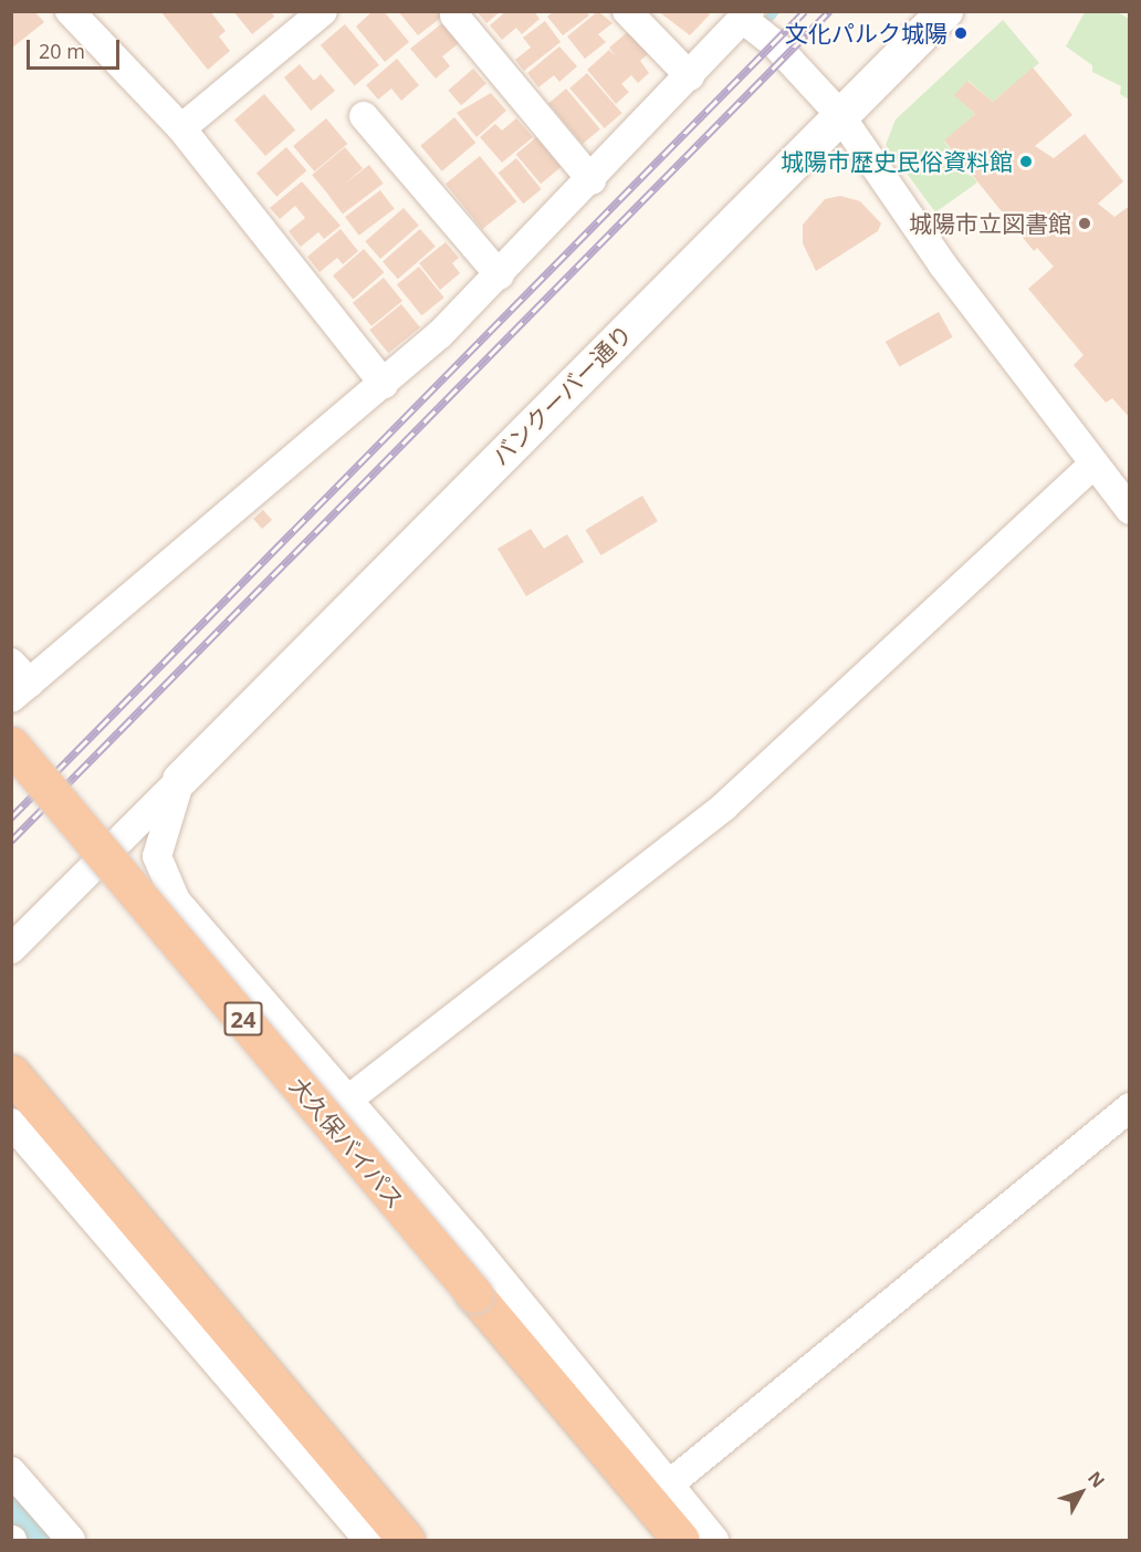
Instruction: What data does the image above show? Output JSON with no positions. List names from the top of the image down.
{
  "streets": {
    "highway": ["24", "大久保バイパス"],
    "street": ["バンクーバー通り"]
  },
  "places": ["文化パルク城陽", "城陽市歴史民俗資料館", "城陽市立図書館"],
  "scale_bar": "20 m",
  "north": "top right"
}
